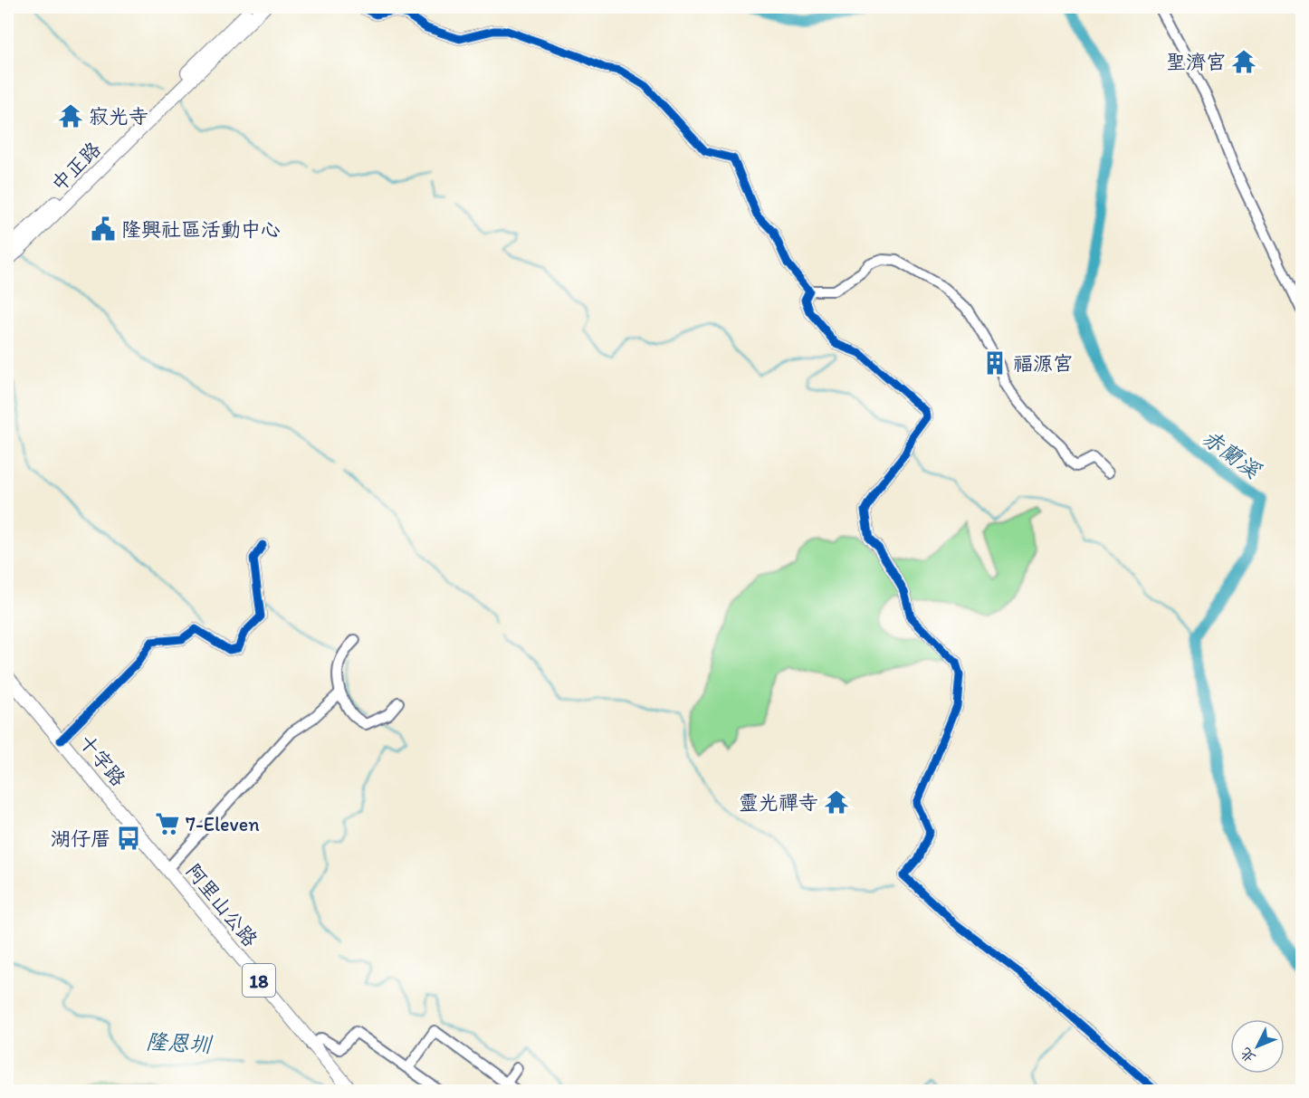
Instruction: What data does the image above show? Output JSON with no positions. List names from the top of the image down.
{
  "streets": {
    "main road": [
      "中正路",
      "十字路",
      "阿里山公路",
      "18"
    ]
  },
  "crossings": [
    ["十字路", "阿里山公路"]
  ],
  "water": ["赤蘭溪", "隆恩圳"],
  "places": {
    "temple": ["聖濟宮", "寂光寺", "靈光禪寺"],
    "public building": ["隆興社區活動中心"],
    "building": ["福源宮"],
    "supermarket": ["7-Eleven"],
    "bus stop": ["湖仔厝"]
  },
  "north": "bottom left"
}
